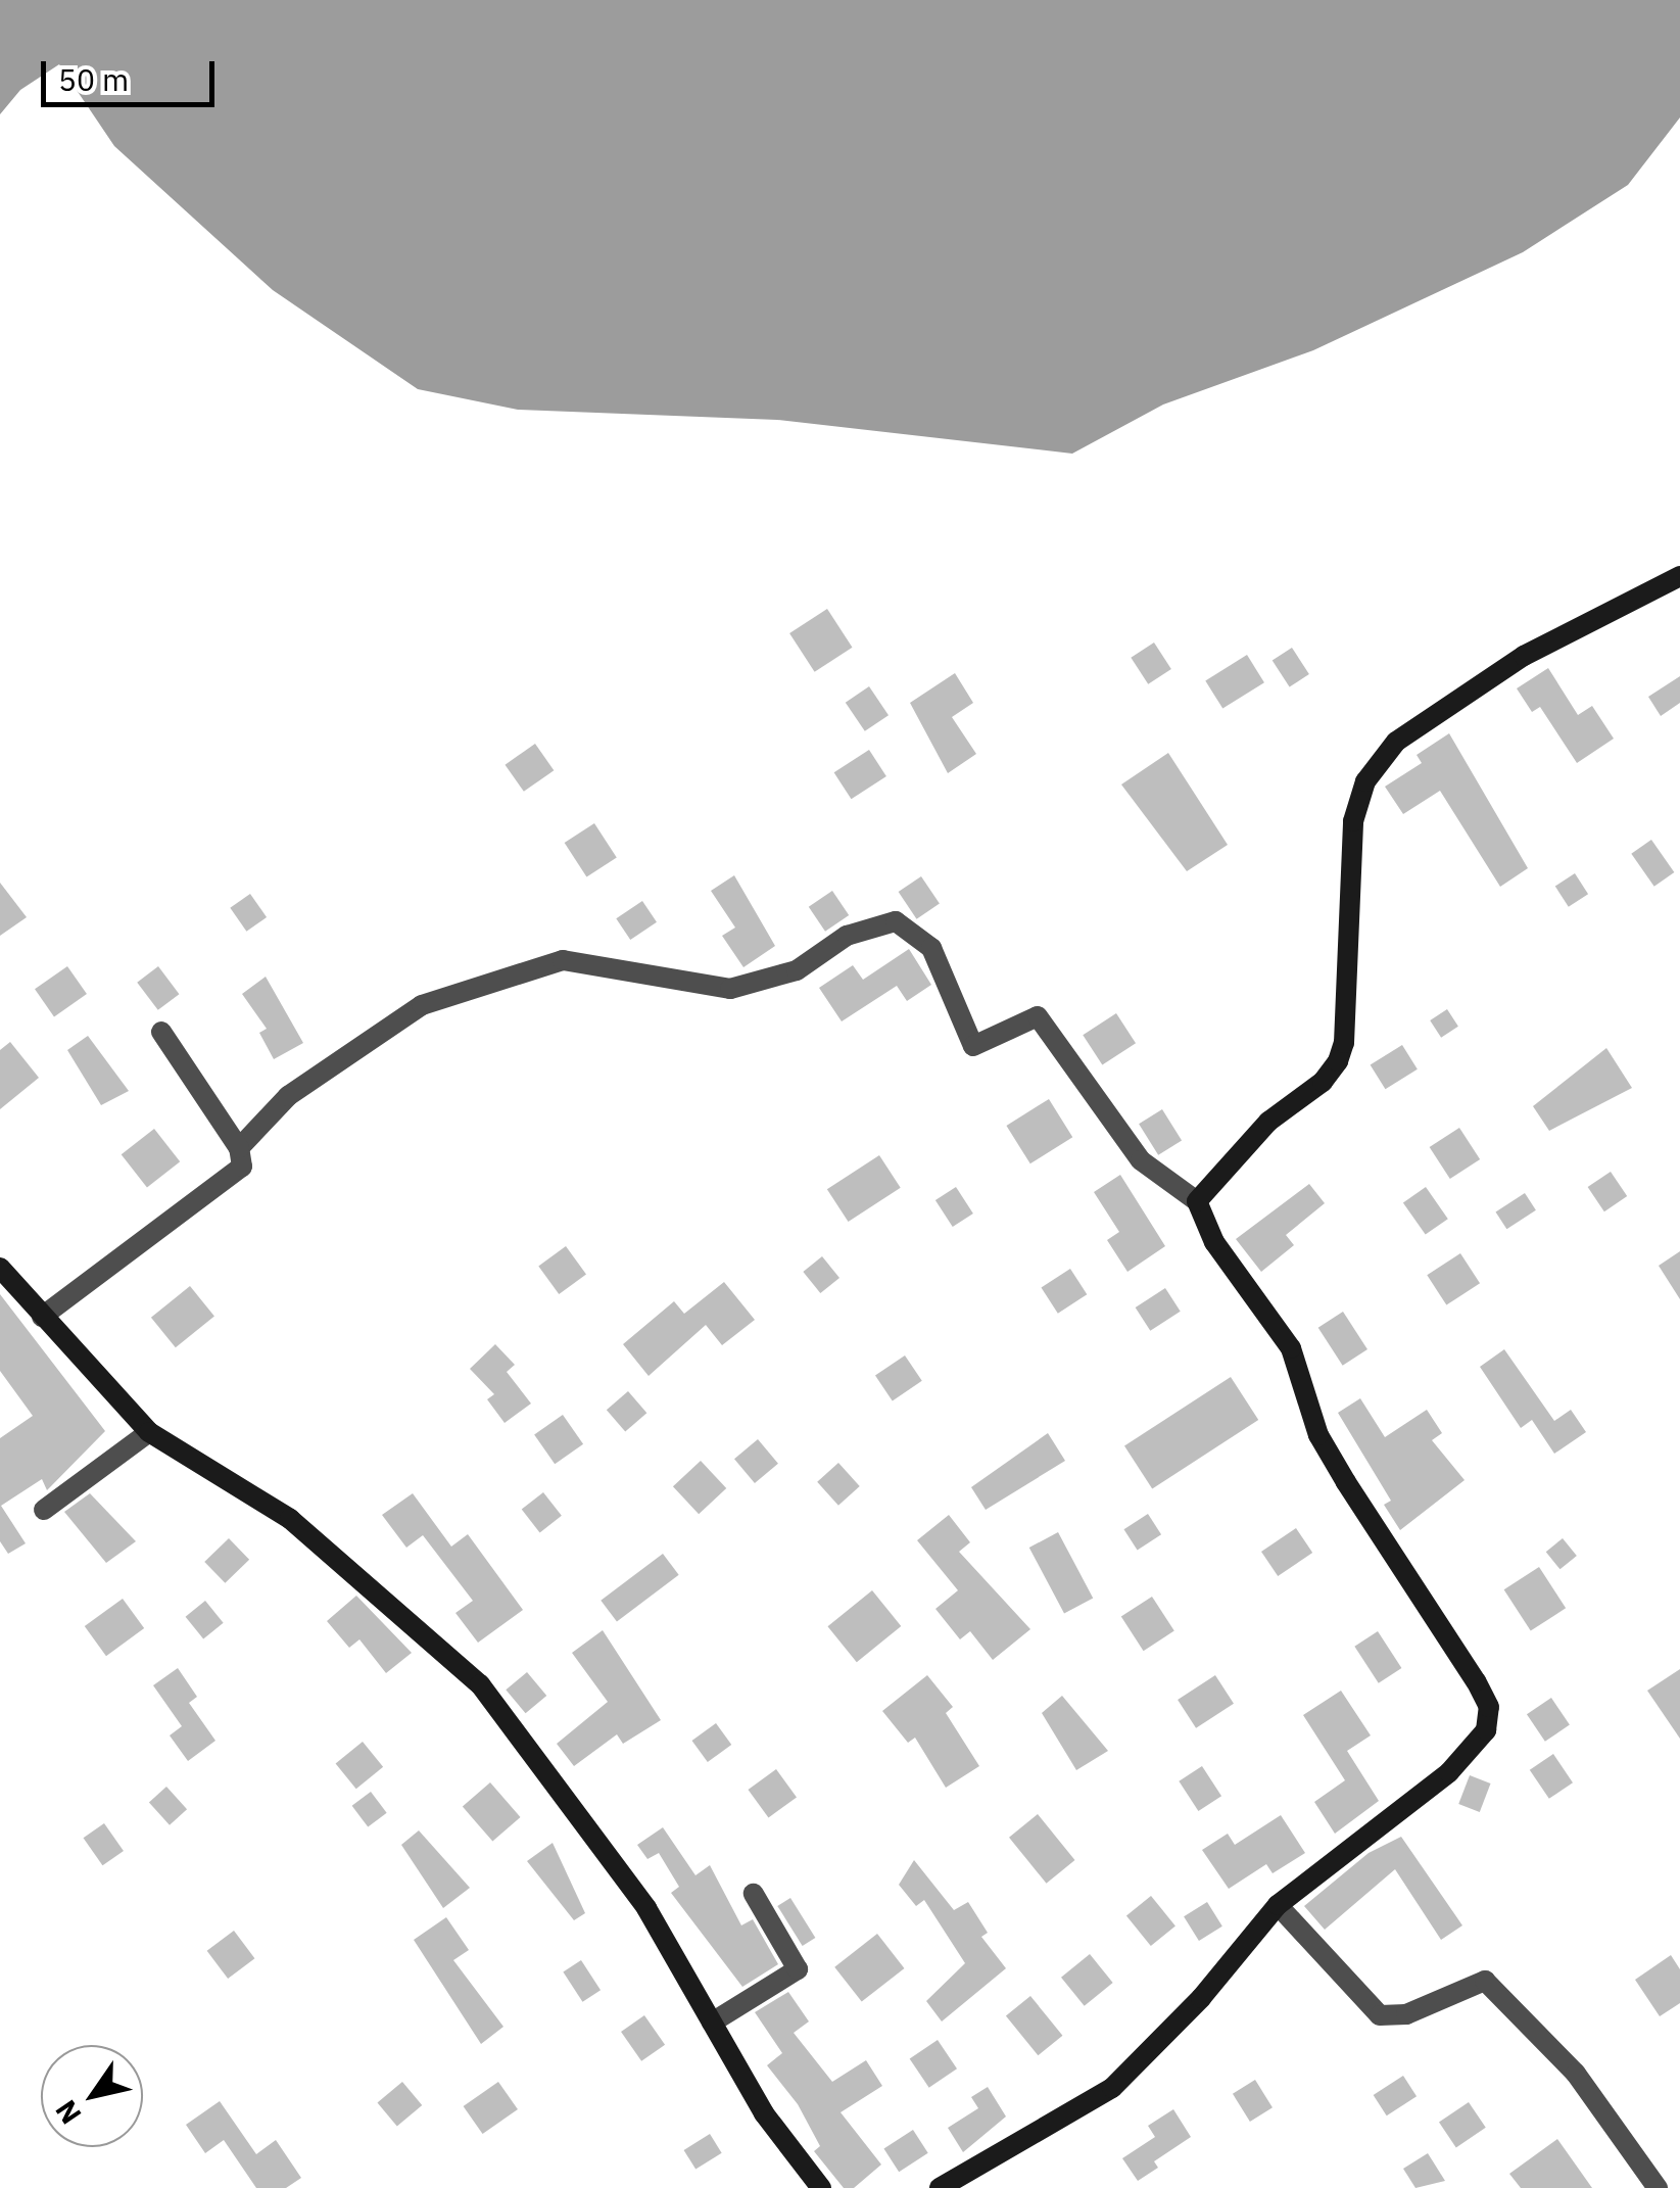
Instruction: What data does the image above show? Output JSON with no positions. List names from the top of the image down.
{
  "scale_bar": "50 m",
  "north": "bottom left"
}
